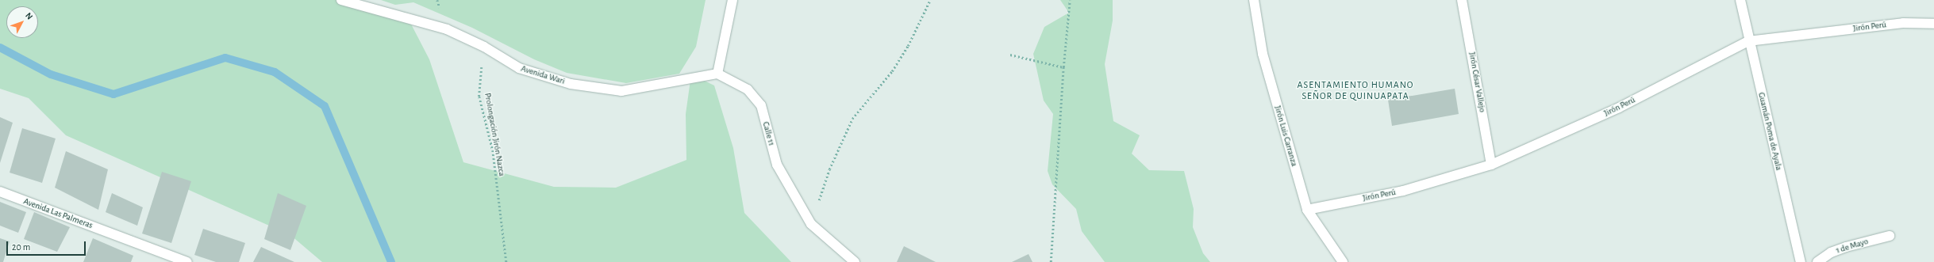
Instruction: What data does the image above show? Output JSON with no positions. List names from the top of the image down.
{
  "streets": {
    "street": [
      "Jirón Perú",
      "Avenida Wari",
      "Jirón César Vallejo",
      "Guamán Poma de Ayala",
      "Calle 11",
      "Jirón Luis Carranza",
      "Avenida Las Palmeras",
      "1 de Mayo"
    ],
    "path": ["Prolongación Jirón Nazca"]
  },
  "crossings": [
    ["Jirón Perú", "Jirón César Vallejo"],
    ["Jirón Perú", "Guamán Poma de Ayala"],
    ["Jirón Perú", "Jirón Luis Carranza"],
    ["Avenida Wari", "Calle 11"],
    ["Avenida Wari", "Prolongación Jirón Nazca"]
  ],
  "districts": ["ASENTAMIENTO HUMANO SEÑOR DE QUINUAPATA"],
  "scale_bar": "20 m",
  "north": "top right"
}
